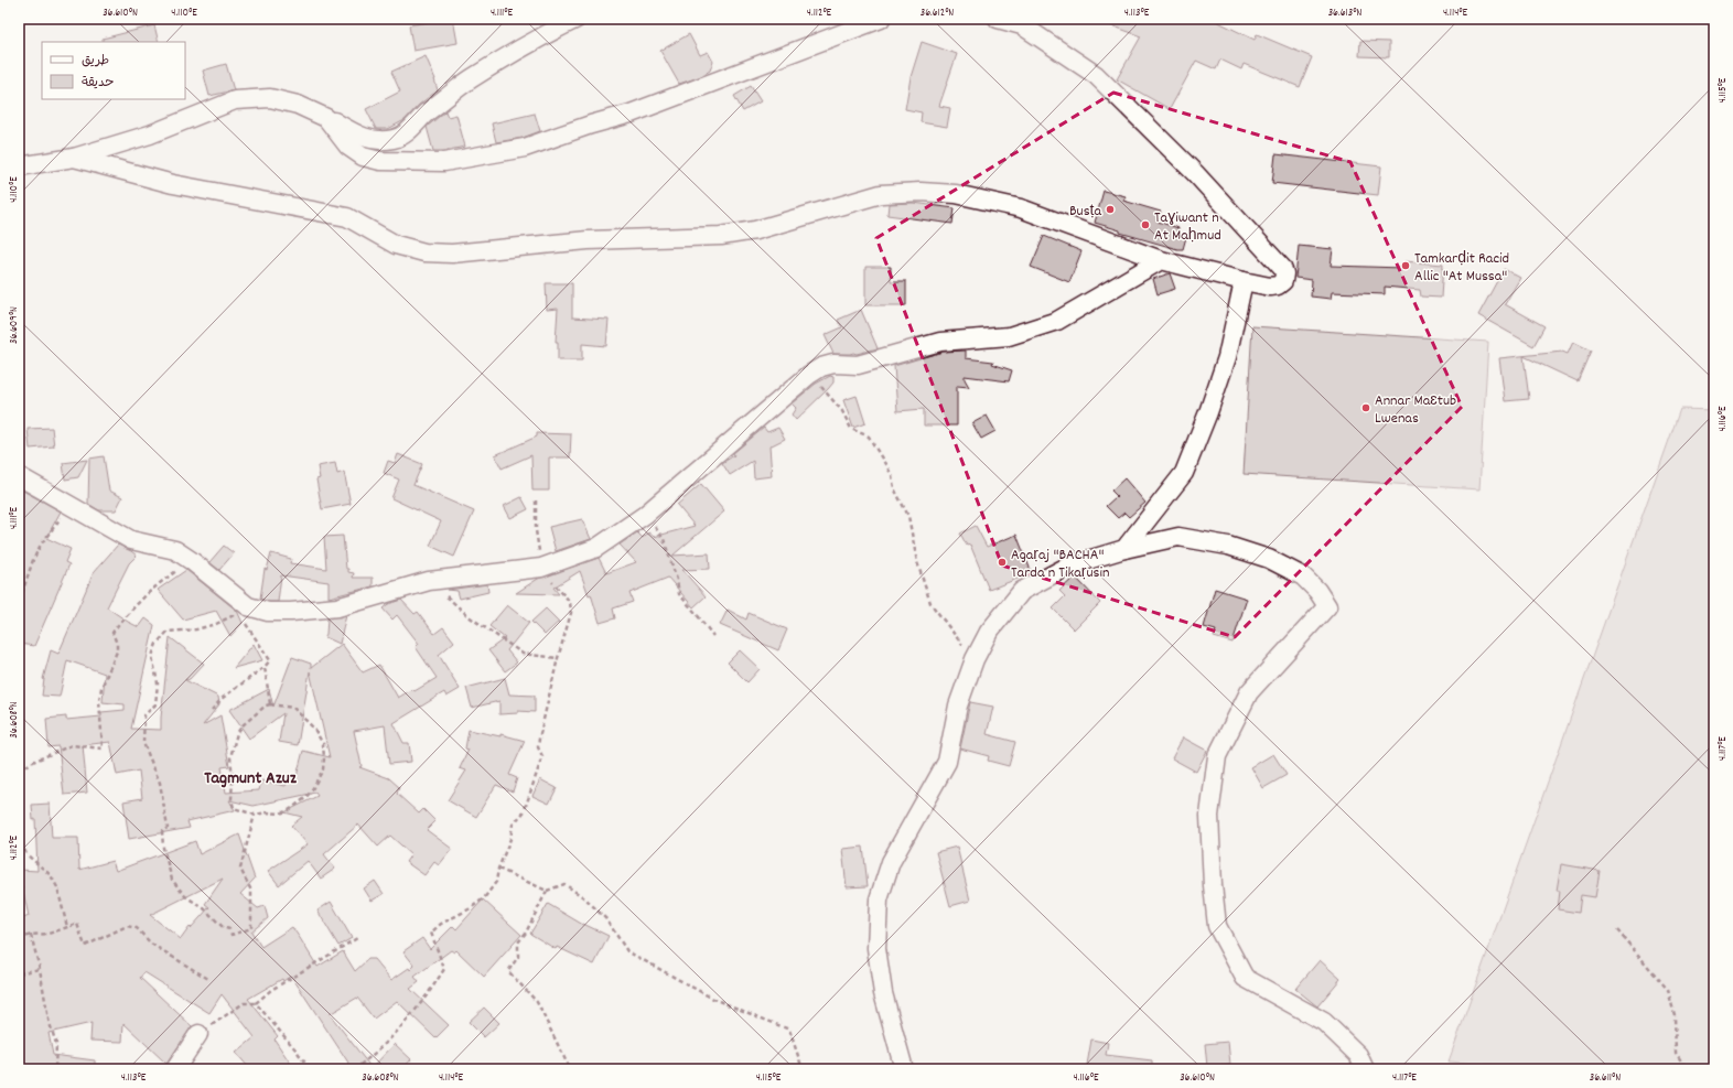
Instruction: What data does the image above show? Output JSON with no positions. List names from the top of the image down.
{
  "districts": ["Tagmunt Azuz"],
  "places": [
    "Busṭa",
    "Taɣiwant n At Maḥmud",
    "Tamkarḍit Racid Allic \"At Mussa\"",
    "Annar Maɛtub Lwenas",
    "Agaṛaj \"BACHA\" Tarda n Tikaṛusin"
  ],
  "legend": ["طريق", "حديقة"],
  "coordinates": [
    "36.610°N",
    "4.110°E",
    "4.111°E",
    "4.112°E",
    "36.612°N",
    "4.113°E",
    "36.613°N",
    "4.114°E",
    "4.115°E",
    "36.609°N",
    "4.116°E",
    "36.608°N",
    "4.117°E",
    "36.611°N"
  ]
}
